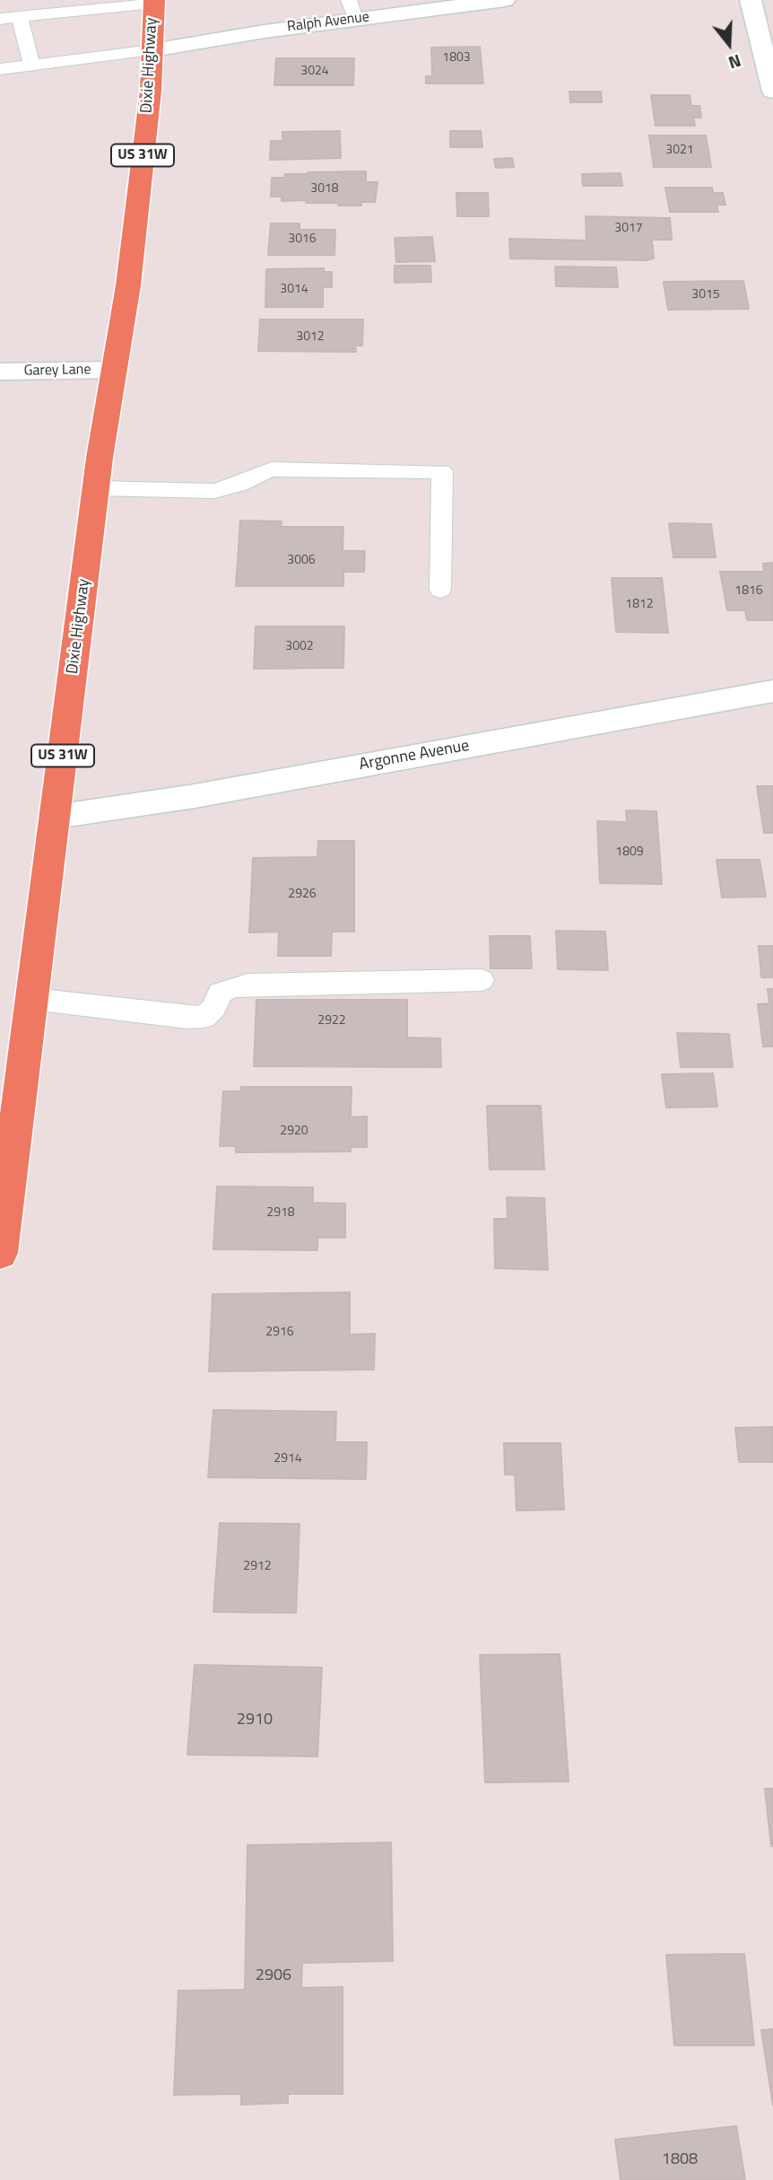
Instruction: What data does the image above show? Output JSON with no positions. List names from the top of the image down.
{
  "streets": {
    "main road": ["Dixie Highway", "US 31W"],
    "street": ["Ralph Avenue", "Garey Lane", "Argonne Avenue"]
  },
  "crossings": [
    ["Ralph Avenue", "Dixie Highway"],
    ["Dixie Highway", "Garey Lane"],
    ["Dixie Highway", "Argonne Avenue"]
  ],
  "house_numbers": [
    "1803",
    "3024",
    "3021",
    "3018",
    "3017",
    "3016",
    "3014",
    "3015",
    "3012",
    "3006",
    "1816",
    "1812",
    "3002",
    "1809",
    "2926",
    "2922",
    "2920",
    "2918",
    "2916",
    "2914",
    "2912",
    "2910",
    "2906",
    "1808"
  ],
  "north": "bottom"
}
